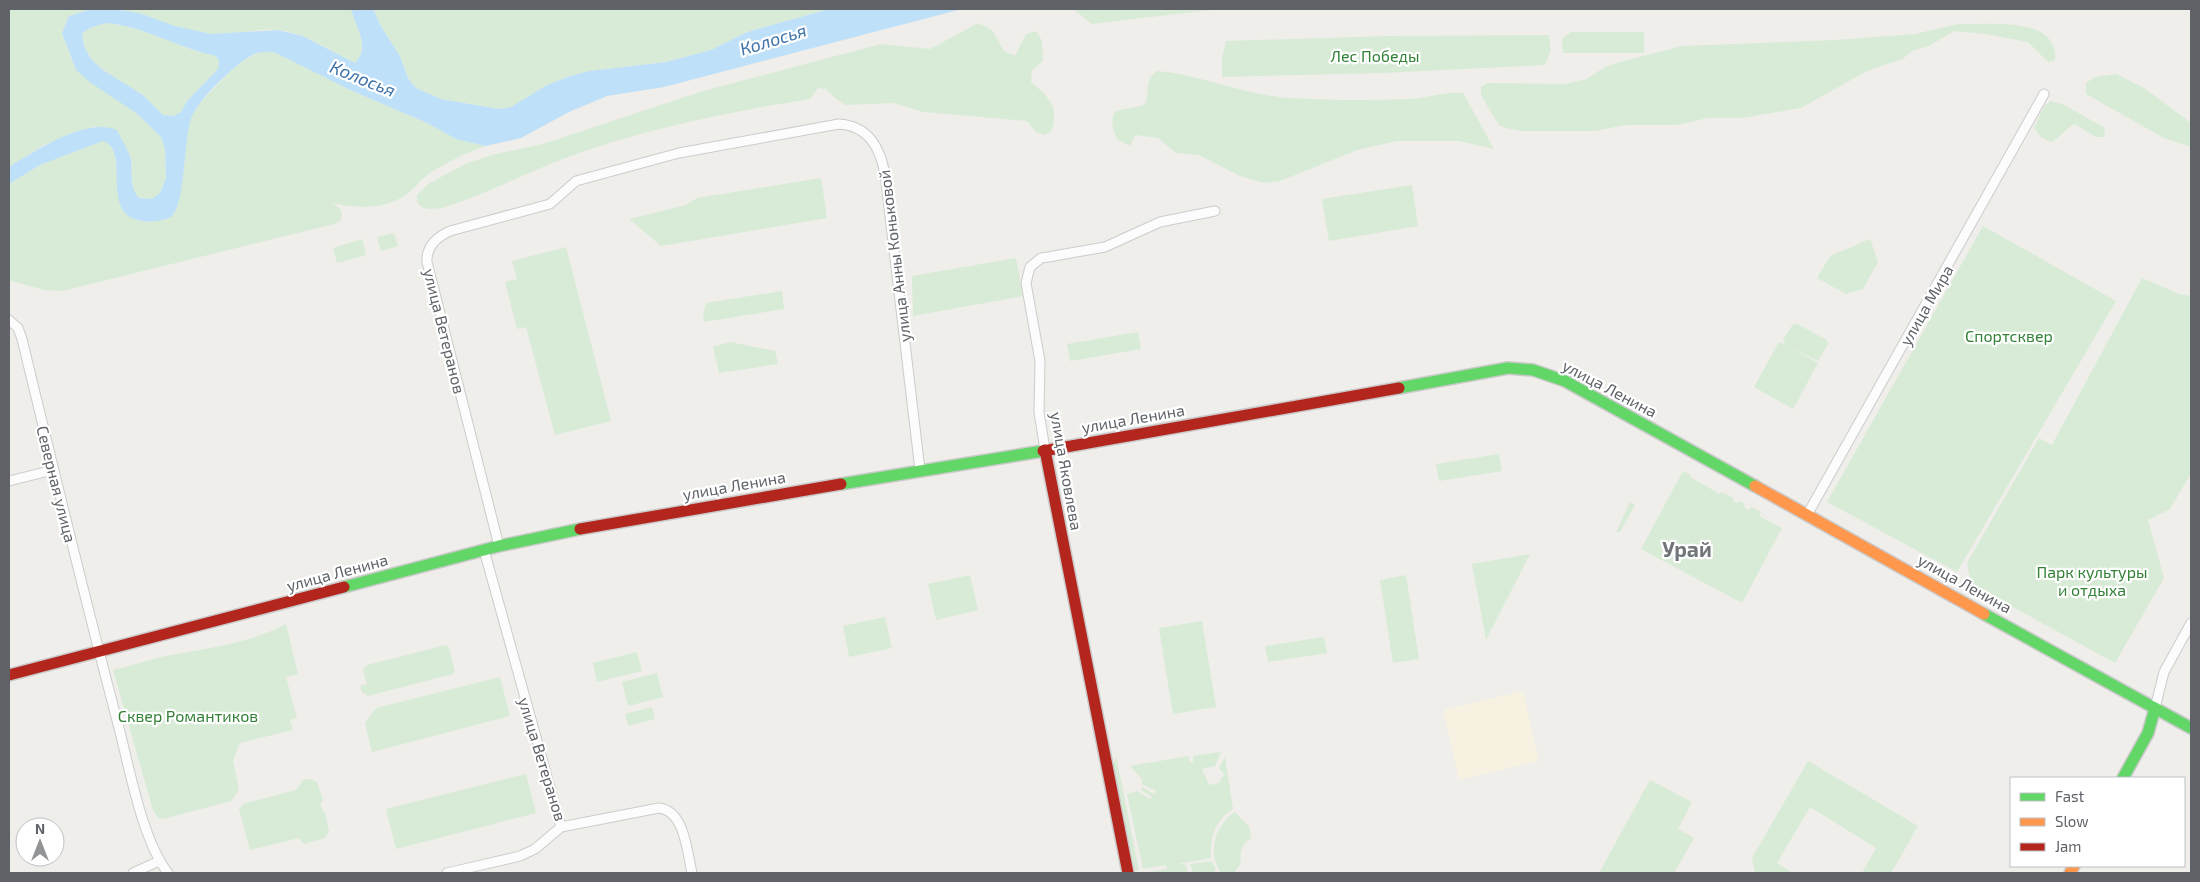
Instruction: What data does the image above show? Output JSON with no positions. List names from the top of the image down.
{
  "streets": {
    "main road": ["улица Ленина", "улица Яковлева"],
    "street": [
      "улица Анны Коньковой",
      "улица Мира",
      "улица Ветеранов",
      "Северная улица"
    ]
  },
  "crossings": [
    ["улица Анны Коньковой", "улица Ветеранов"],
    ["улица Анны Коньковой", "улица Ленина"],
    ["улица Мира", "улица Ленина"],
    ["улица Ветеранов", "улица Ленина"],
    ["улица Ленина", "улица Яковлева"],
    ["улица Ленина", "Северная улица"]
  ],
  "districts": ["Урай"],
  "water": ["Колосья"],
  "parks": [
    "Лес Победы",
    "Спортсквер",
    "Парк культуры и отдыха",
    "Сквер Романтиков"
  ],
  "legend": ["Fast", "Slow", "Jam"],
  "north": "top"
}
